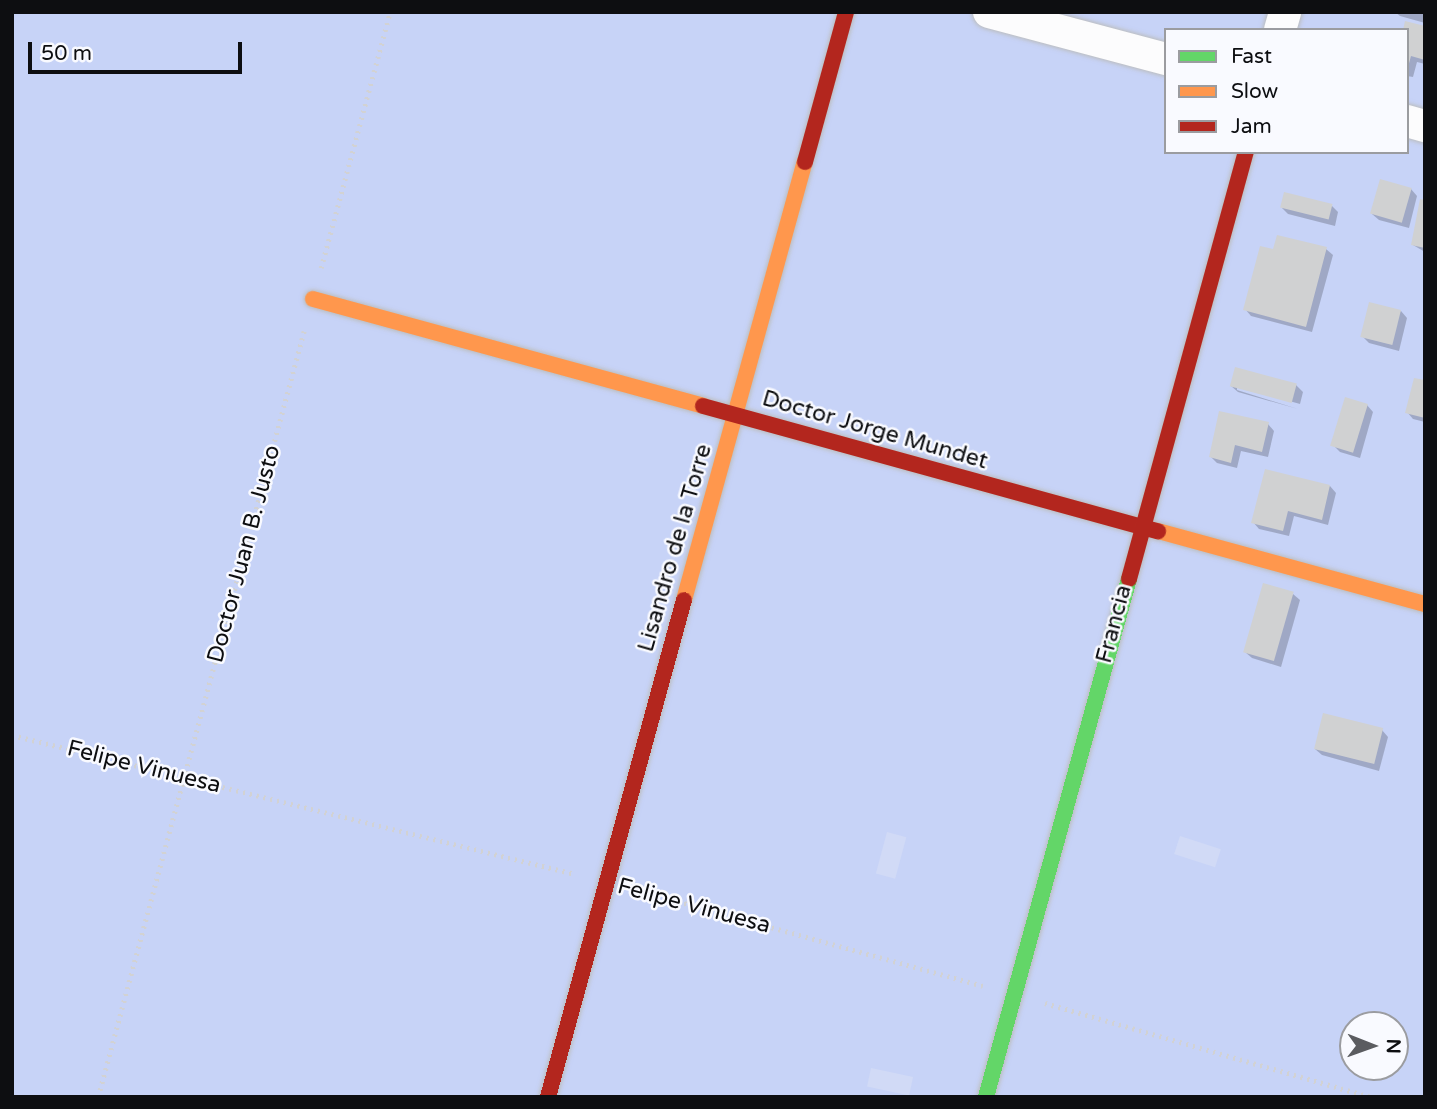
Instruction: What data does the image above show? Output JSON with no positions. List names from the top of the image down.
{
  "streets": {
    "street": ["Doctor Jorge Mundet", "Lisandro de la Torre", "Francia"],
    "path": ["Doctor Juan B. Justo", "Felipe Vinuesa"]
  },
  "crossings": [
    ["Doctor Jorge Mundet", "Lisandro de la Torre"],
    ["Doctor Jorge Mundet", "Doctor Juan B. Justo"],
    ["Doctor Jorge Mundet", "Francia"],
    ["Lisandro de la Torre", "Felipe Vinuesa"],
    ["Doctor Juan B. Justo", "Felipe Vinuesa"],
    ["Francia", "Felipe Vinuesa"]
  ],
  "legend": ["Fast", "Slow", "Jam"],
  "scale_bar": "50 m",
  "north": "right"
}
